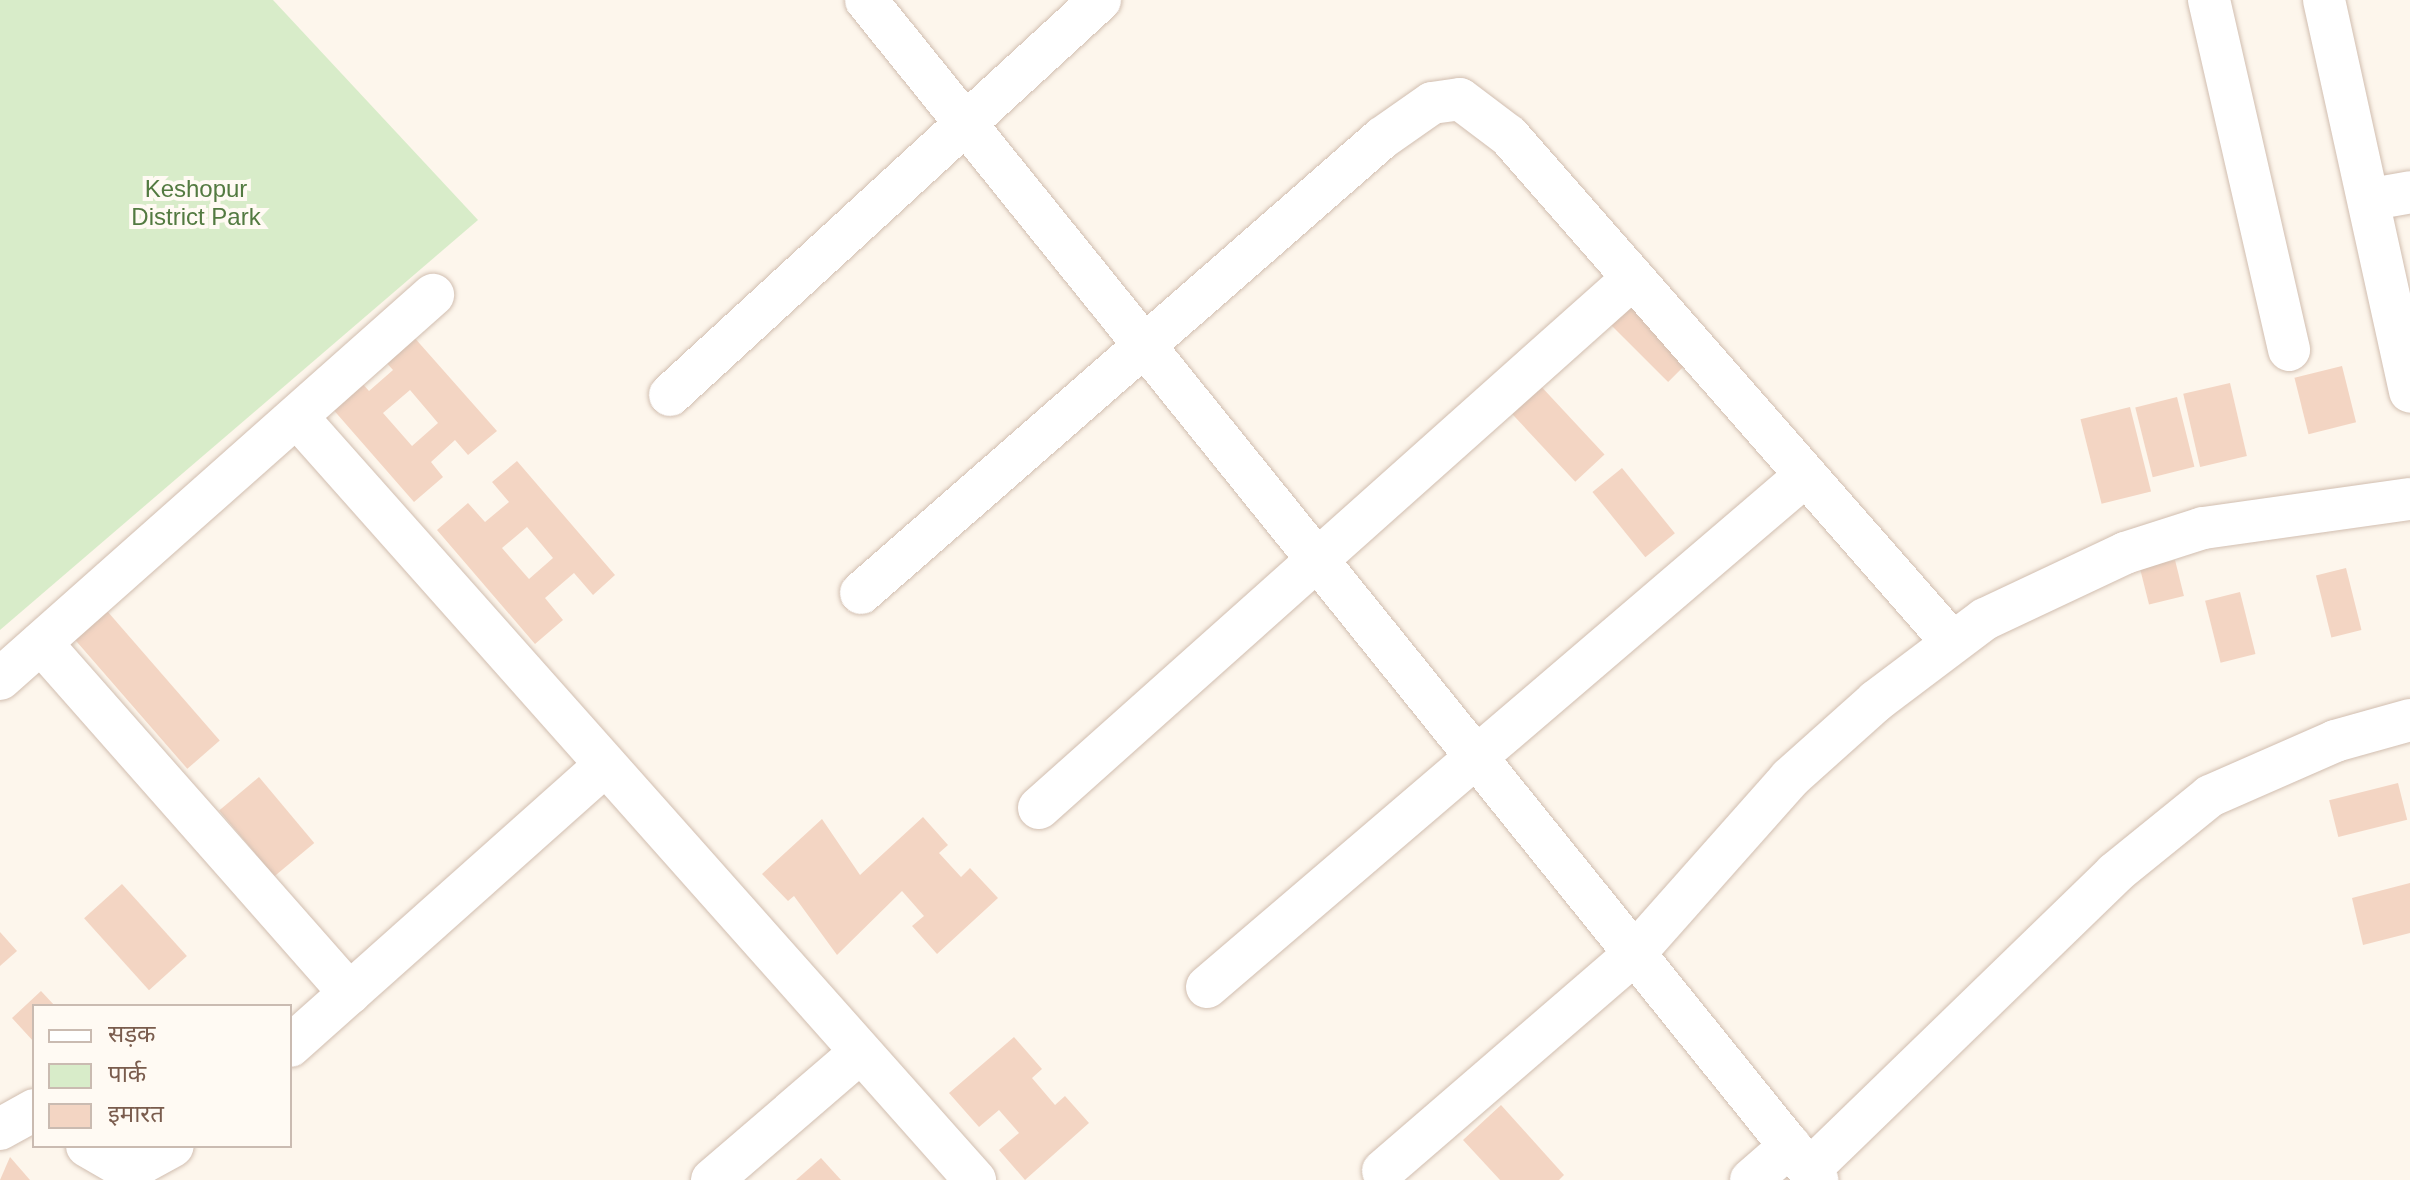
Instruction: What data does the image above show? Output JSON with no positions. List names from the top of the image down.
{
  "parks": ["Keshopur District Park"],
  "legend": ["सड़क", "पार्क", "इमारत"]
}
